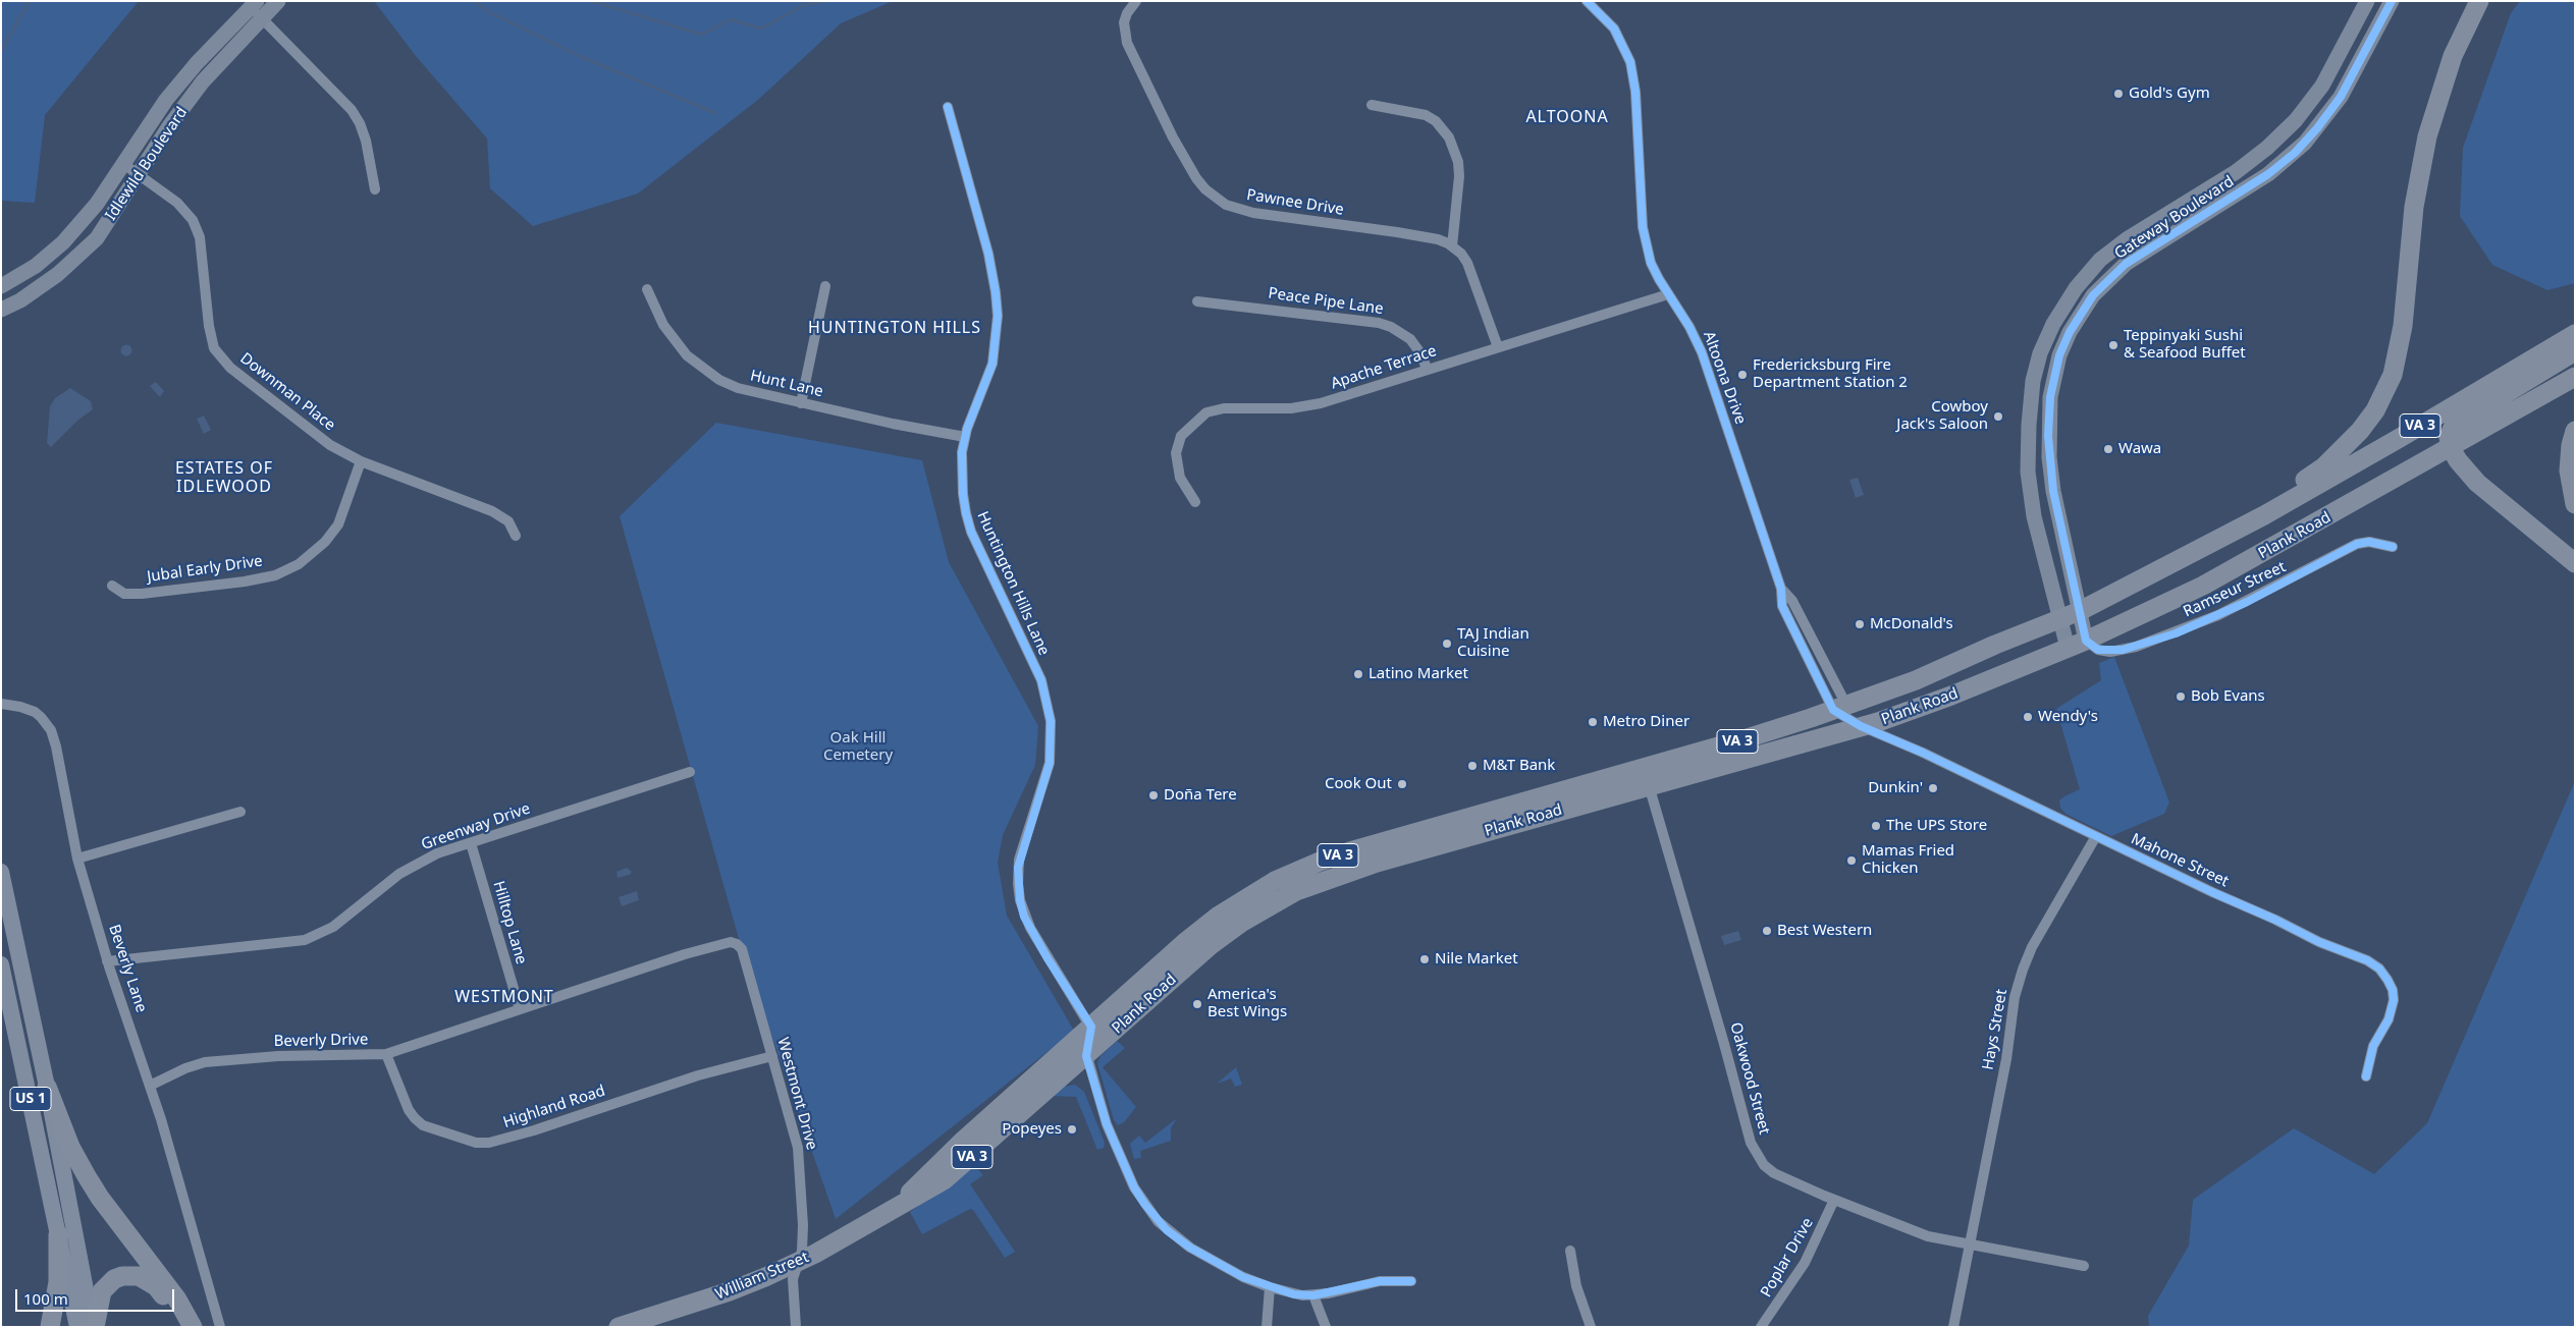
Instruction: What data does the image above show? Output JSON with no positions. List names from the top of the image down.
{
  "streets": {
    "highway": ["VA 3", "Plank Road", "William Street"],
    "main road": ["US 1"],
    "street": [
      "Idlewild Boulevard",
      "Pawnee Drive",
      "Gateway Boulevard",
      "Peace Pipe Lane",
      "Apache Terrace",
      "Altoona Drive",
      "Hunt Lane",
      "Downman Place",
      "Jubal Early Drive",
      "Huntington Hills Lane",
      "Ramseur Street",
      "Greenway Drive",
      "Mahone Street",
      "Hilltop Lane",
      "Beverly Lane",
      "Hays Street",
      "Beverly Drive",
      "Oakwood Street",
      "Westmont Drive",
      "Highland Road",
      "Poplar Drive"
    ]
  },
  "crossings": [
    ["Idlewild Boulevard", "Downman Place"],
    ["Pawnee Drive", "Apache Terrace"],
    ["Gateway Boulevard", "Plank Road"],
    ["Gateway Boulevard", "Ramseur Street"],
    ["Peace Pipe Lane", "Apache Terrace"],
    ["Apache Terrace", "Altoona Drive"],
    ["Altoona Drive", "Plank Road"],
    ["Hunt Lane", "Huntington Hills Lane"],
    ["Downman Place", "Jubal Early Drive"],
    ["Plank Road", "Huntington Hills Lane"],
    ["Plank Road", "Ramseur Street"],
    ["Plank Road", "Mahone Street"],
    ["Plank Road", "Oakwood Street"],
    ["Plank Road", "William Street"],
    ["Huntington Hills Lane", "William Street"],
    ["Greenway Drive", "Hilltop Lane"],
    ["Greenway Drive", "Beverly Lane"],
    ["Mahone Street", "Hays Street"],
    ["Hilltop Lane", "Beverly Drive"],
    ["Beverly Lane", "Beverly Drive"],
    ["Hays Street", "Oakwood Street"],
    ["Beverly Drive", "Westmont Drive"],
    ["Beverly Drive", "Highland Road"],
    ["Oakwood Street", "Poplar Drive"],
    ["Westmont Drive", "Highland Road"],
    ["Westmont Drive", "William Street"]
  ],
  "districts": [
    "ALTOONA",
    "HUNTINGTON HILLS",
    "ESTATES OF IDLEWOOD",
    "WESTMONT"
  ],
  "parks": ["Oak Hill Cemetery"],
  "places": [
    "Gold's Gym",
    "Teppinyaki Sushi & Seafood Buffet",
    "Fredericksburg Fire Department Station 2",
    "Cowboy Jack's Saloon",
    "Wawa",
    "McDonald's",
    "TAJ Indian Cuisine",
    "Latino Market",
    "Bob Evans",
    "Wendy's",
    "Metro Diner",
    "M&T Bank",
    "Cook Out",
    "Dunkin'",
    "Doña Tere",
    "The UPS Store",
    "Mamas Fried Chicken",
    "Best Western",
    "Nile Market",
    "America's Best Wings",
    "Popeyes"
  ],
  "scale_bar": "100 m"
}
